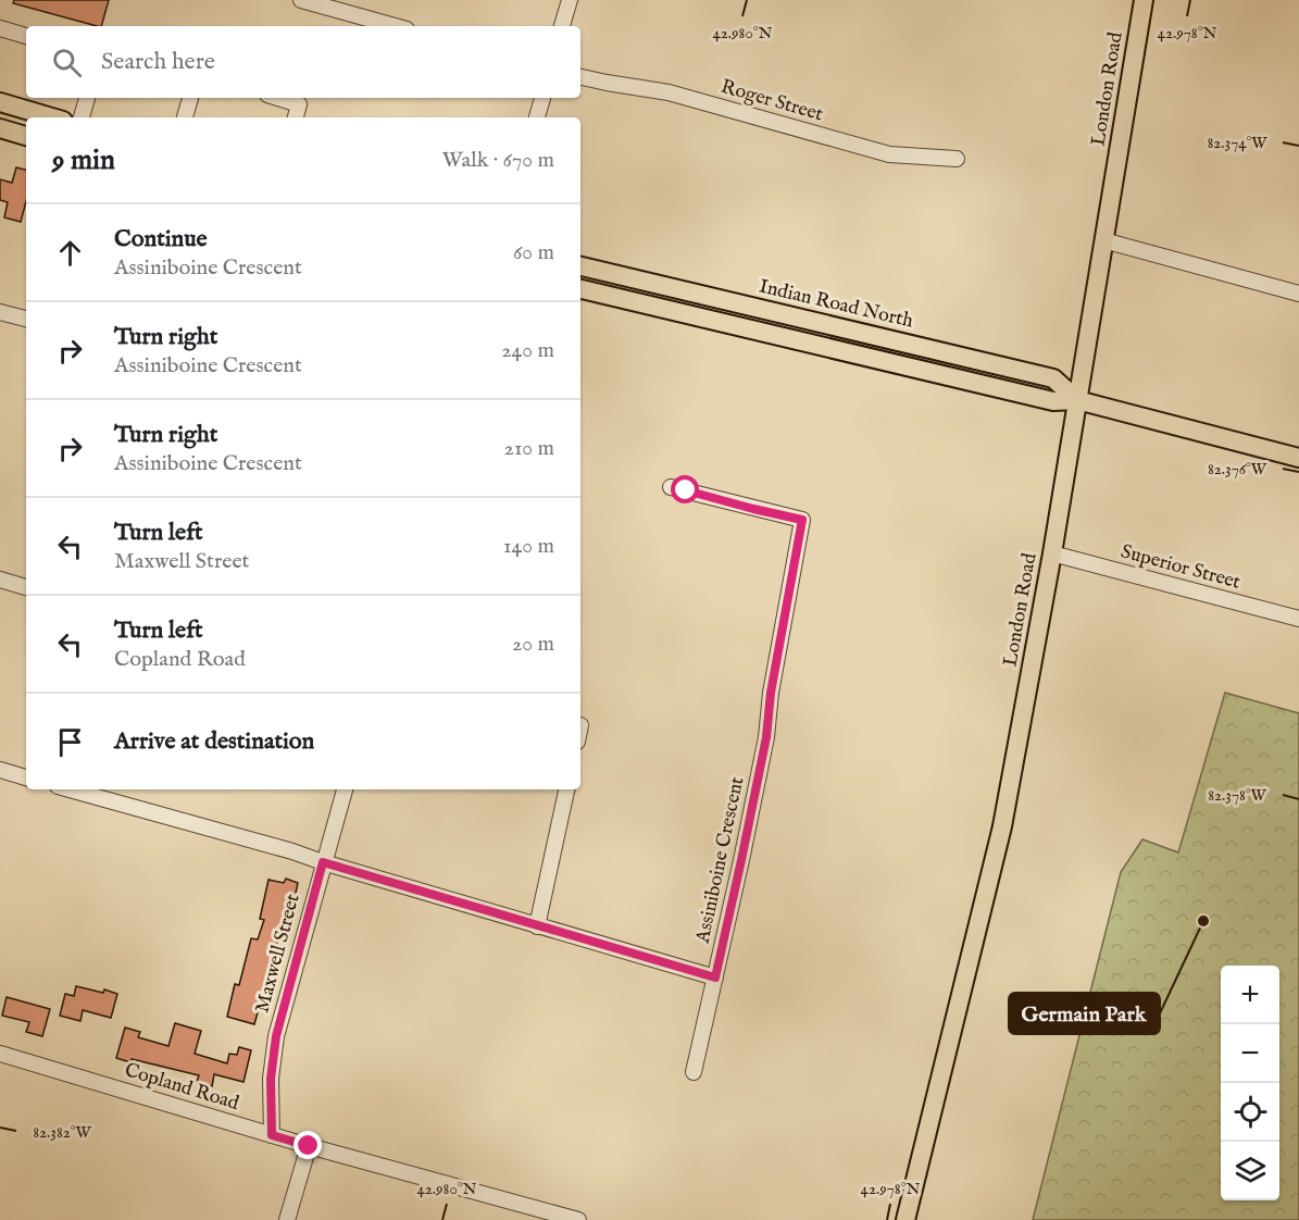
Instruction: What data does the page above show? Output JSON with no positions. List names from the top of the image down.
{
  "streets": {
    "main road": ["London Road", "Indian Road North"],
    "street": [
      "Roger Street",
      "Superior Street",
      "Assiniboine Crescent",
      "Maxwell Street",
      "Copland Road"
    ]
  },
  "crossings": [
    ["London Road", "Indian Road North"],
    ["London Road", "Superior Street"],
    ["Assiniboine Crescent", "Maxwell Street"],
    ["Maxwell Street", "Copland Road"]
  ],
  "places": ["Germain Park"],
  "page": {
    "search": "Search here",
    "heading": ["9 min", "Walk · 670 m"],
    "list": [
      ["Continue", "Assiniboine Crescent", "60 m"],
      ["Turn right", "Assiniboine Crescent", "240 m"],
      ["Turn right", "Assiniboine Crescent", "210 m"],
      ["Turn left", "Maxwell Street", "140 m"],
      ["Turn left", "Copland Road", "20 m"],
      "Arrive at destination"
    ],
    "map_buttons": ["+", "−"]
  },
  "coordinates": [
    "42.980°N",
    "42.978°N",
    "82.374°W",
    "82.376°W",
    "82.378°W",
    "82.382°W"
  ]
}
